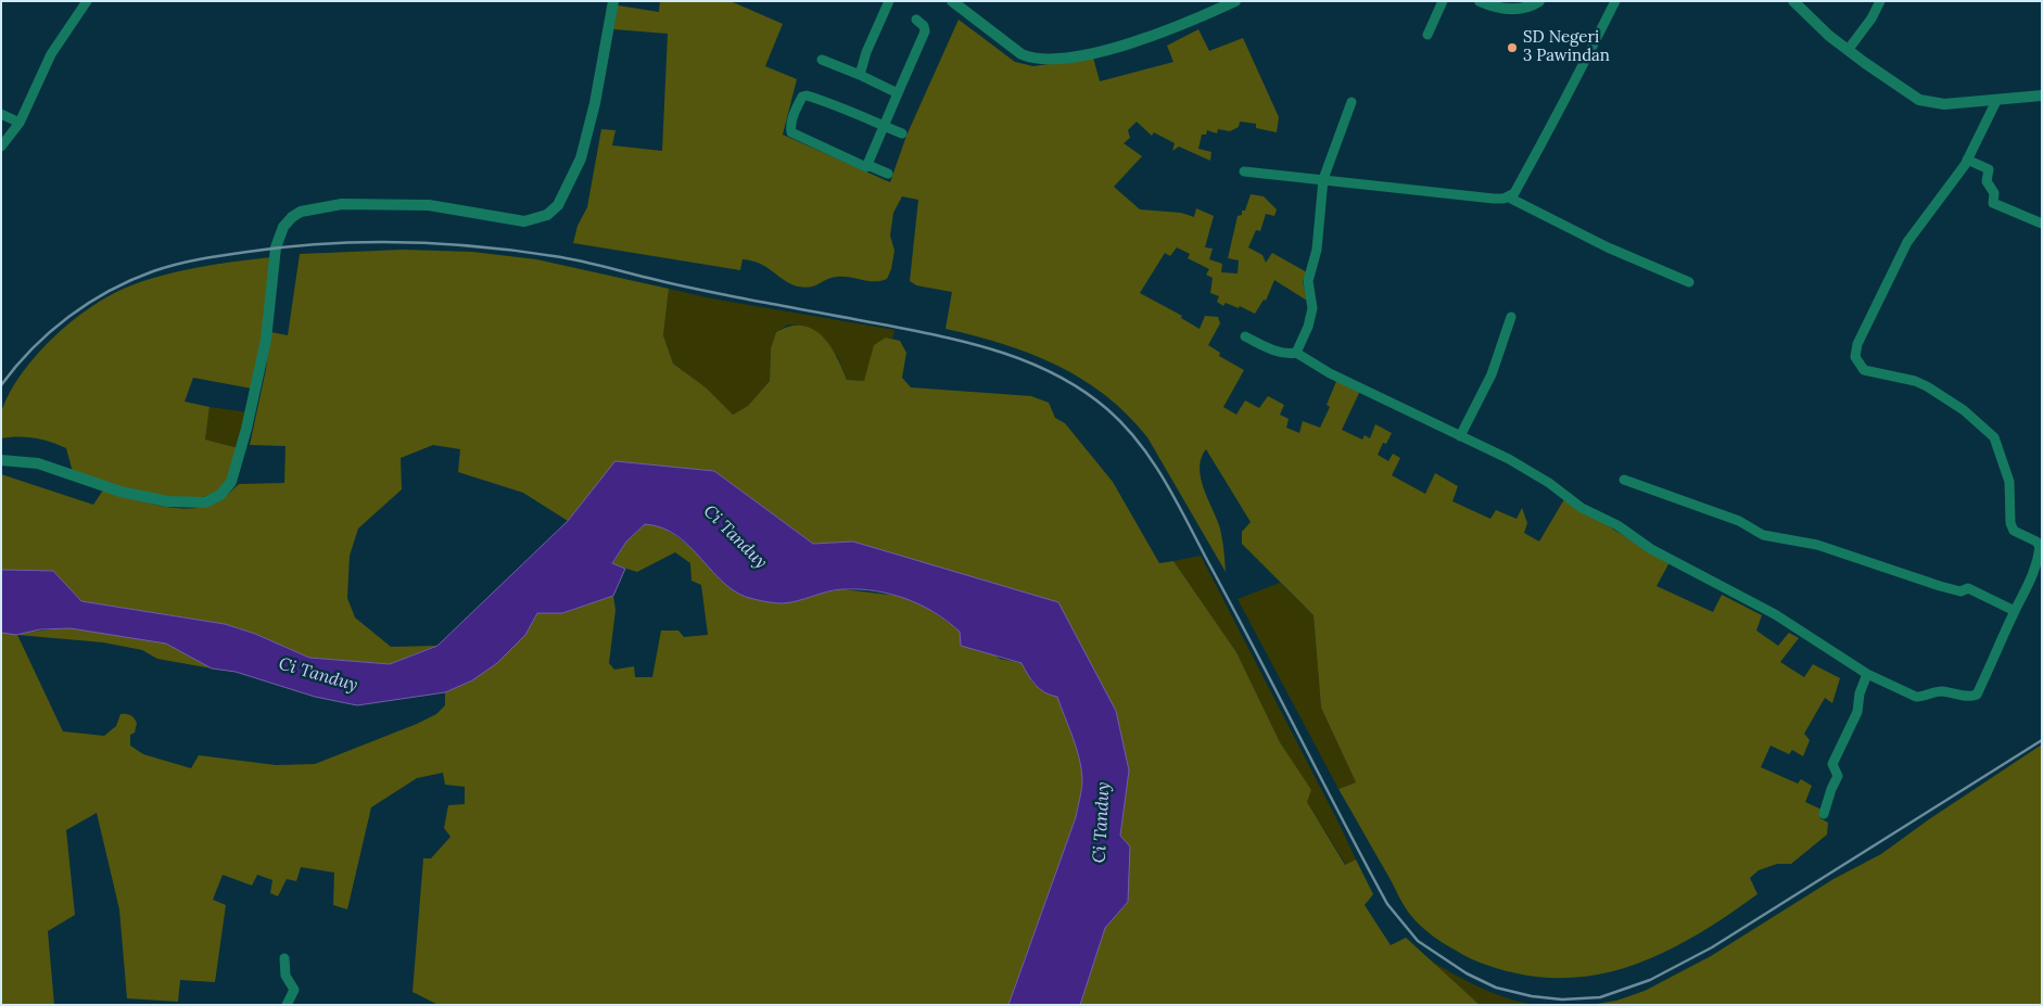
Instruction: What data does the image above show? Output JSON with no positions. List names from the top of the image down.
{
  "water": ["Ci Tanduy"],
  "places": ["SD Negeri 3 Pawindan"]
}
